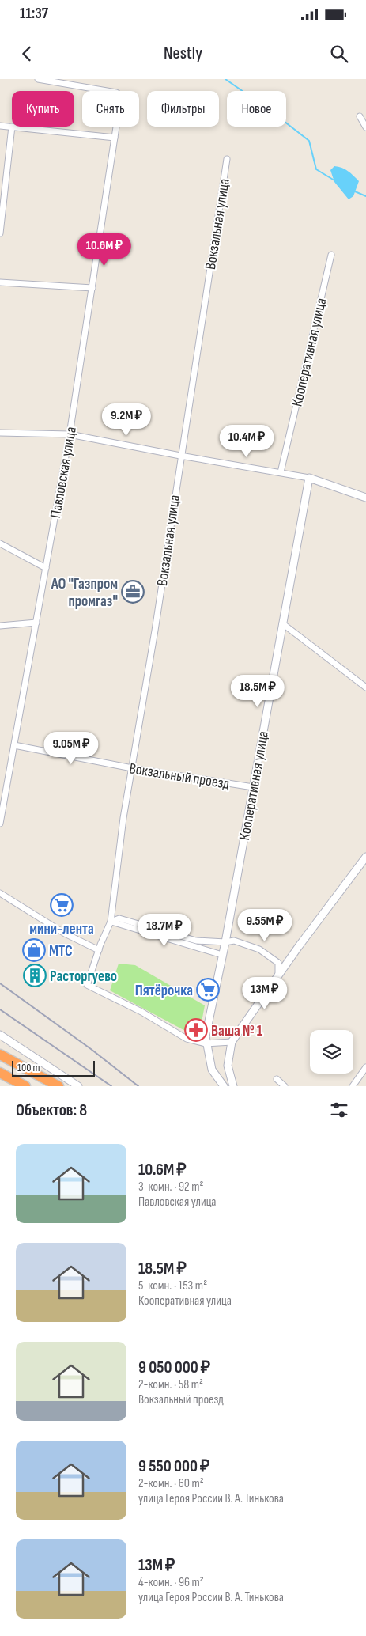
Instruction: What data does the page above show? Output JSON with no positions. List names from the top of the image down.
{
  "streets": {
    "street": [
      "Вокзальная улица",
      "Кооперативная улица",
      "Павловская улица",
      "Вокзальный проезд"
    ]
  },
  "crossings": [
    ["Вокзальная улица", "Кооперативная улица"],
    ["Вокзальная улица", "Вокзальный проезд"],
    ["Кооперативная улица", "Вокзальный проезд"],
    ["Павловская улица", "Вокзальный проезд"]
  ],
  "places": {
    "office": ["АО \"Газпром промгаз\""],
    "supermarket": ["мини-лента", "Пятёрочка"],
    "shop": ["МТС"],
    "building": ["Расторгуево"],
    "pharmacy": ["Ваша № 1"]
  },
  "scale_bar": "100 m",
  "page": {
    "status": "11:37",
    "header": "Nestly",
    "chip": [
      "Купить",
      "Снять",
      "Фильтры",
      "Новое"
    ],
    "price": [
      "10.6M ₽",
      "9.2M ₽",
      "10.4M ₽",
      "18.5M ₽",
      "9.05M ₽",
      "9.55M ₽",
      "18.7M ₽",
      "13M ₽"
    ],
    "scale": "100 m",
    "heading": "Объектов: 8",
    "list": [
      {
        "name": "10.6M ₽",
        "note": "3-комн. · 92 m² · Павловская улица"
      },
      {
        "name": "18.5M ₽",
        "note": "5-комн. · 153 m² · Кооперативная улица"
      },
      {
        "name": "9 050 000 ₽",
        "note": "2-комн. · 58 m² · Вокзальный проезд"
      },
      {
        "name": "9 550 000 ₽",
        "note": "2-комн. · 60 m² · улица Героя России В. А. Тинькова"
      },
      {
        "name": "13M ₽",
        "note": "4-комн. · 96 m² · улица Героя России В. А. Тинькова"
      }
    ]
  }
}
